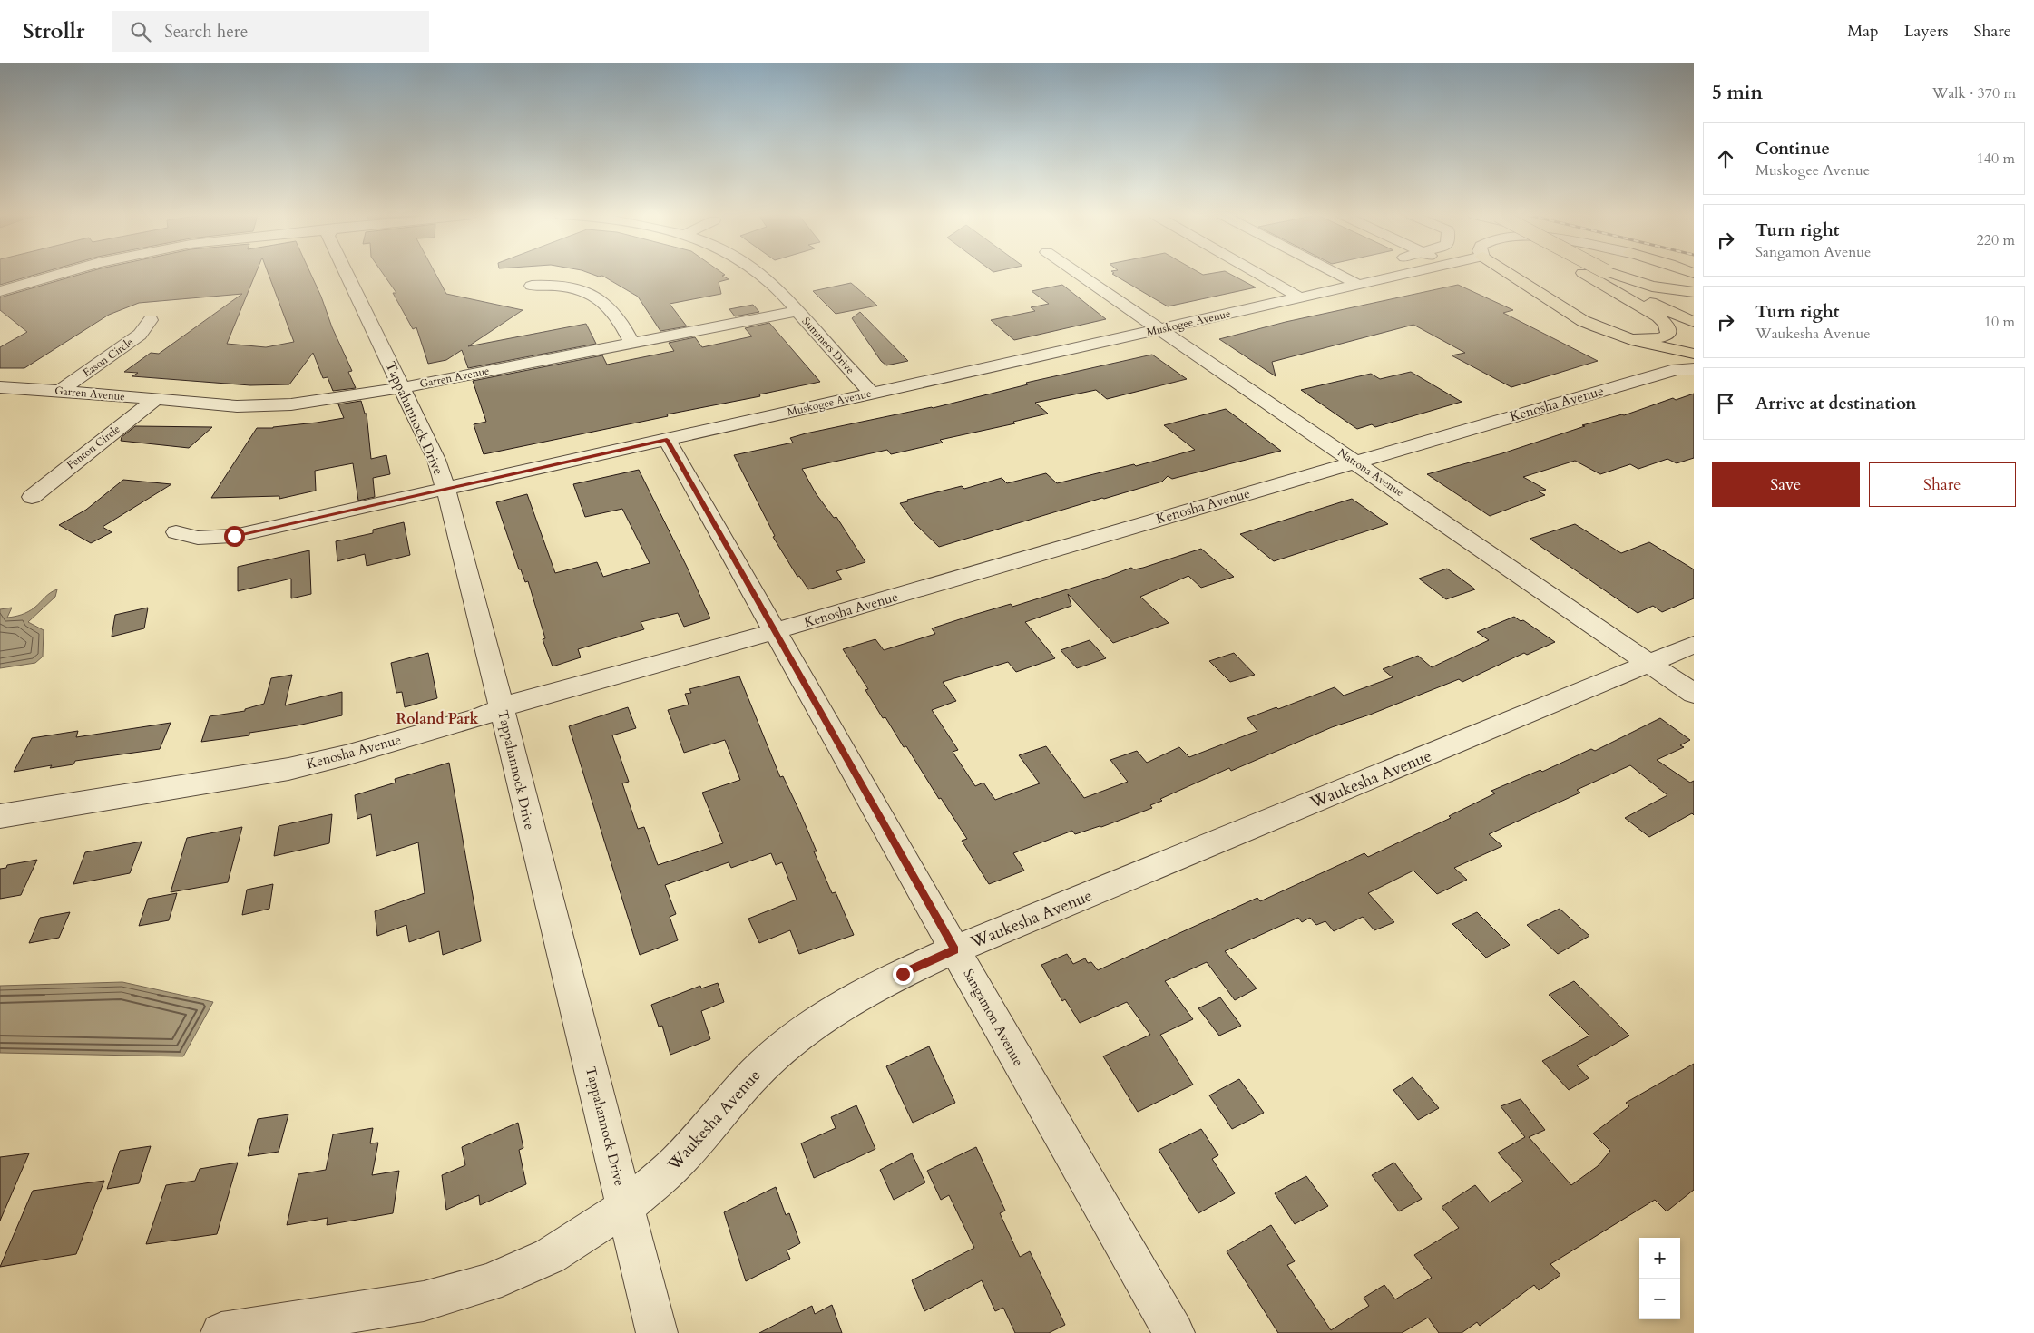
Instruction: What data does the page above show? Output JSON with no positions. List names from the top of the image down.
{
  "streets": {
    "street": [
      "Muskogee Avenue",
      "Summers Drive",
      "Eason Circle",
      "Garren Avenue",
      "Kenosha Avenue",
      "Tappahannock Drive",
      "Fenton Circle",
      "Natrona Avenue",
      "Waukesha Avenue",
      "Sangamon Avenue"
    ]
  },
  "crossings": [
    ["Muskogee Avenue", "Summers Drive"],
    ["Muskogee Avenue", "Tappahannock Drive"],
    ["Muskogee Avenue", "Natrona Avenue"],
    ["Muskogee Avenue", "Sangamon Avenue"],
    ["Summers Drive", "Garren Avenue"],
    ["Eason Circle", "Garren Avenue"],
    ["Garren Avenue", "Tappahannock Drive"],
    ["Garren Avenue", "Fenton Circle"],
    ["Kenosha Avenue", "Tappahannock Drive"],
    ["Kenosha Avenue", "Natrona Avenue"],
    ["Kenosha Avenue", "Sangamon Avenue"],
    ["Tappahannock Drive", "Waukesha Avenue"],
    ["Natrona Avenue", "Waukesha Avenue"],
    ["Waukesha Avenue", "Sangamon Avenue"]
  ],
  "districts": ["Roland Park"],
  "page": {
    "header": "Strollr",
    "search": "Search here",
    "nav": ["Map", "Layers", "Share"],
    "heading": ["5 min", "Walk · 370 m"],
    "list": [
      ["Continue", "Muskogee Avenue", "140 m"],
      ["Turn right", "Sangamon Avenue", "220 m"],
      ["Turn right", "Waukesha Avenue", "10 m"],
      "Arrive at destination"
    ],
    "buttons": ["Save", "Share"],
    "map_buttons": ["+", "−"]
  }
}
